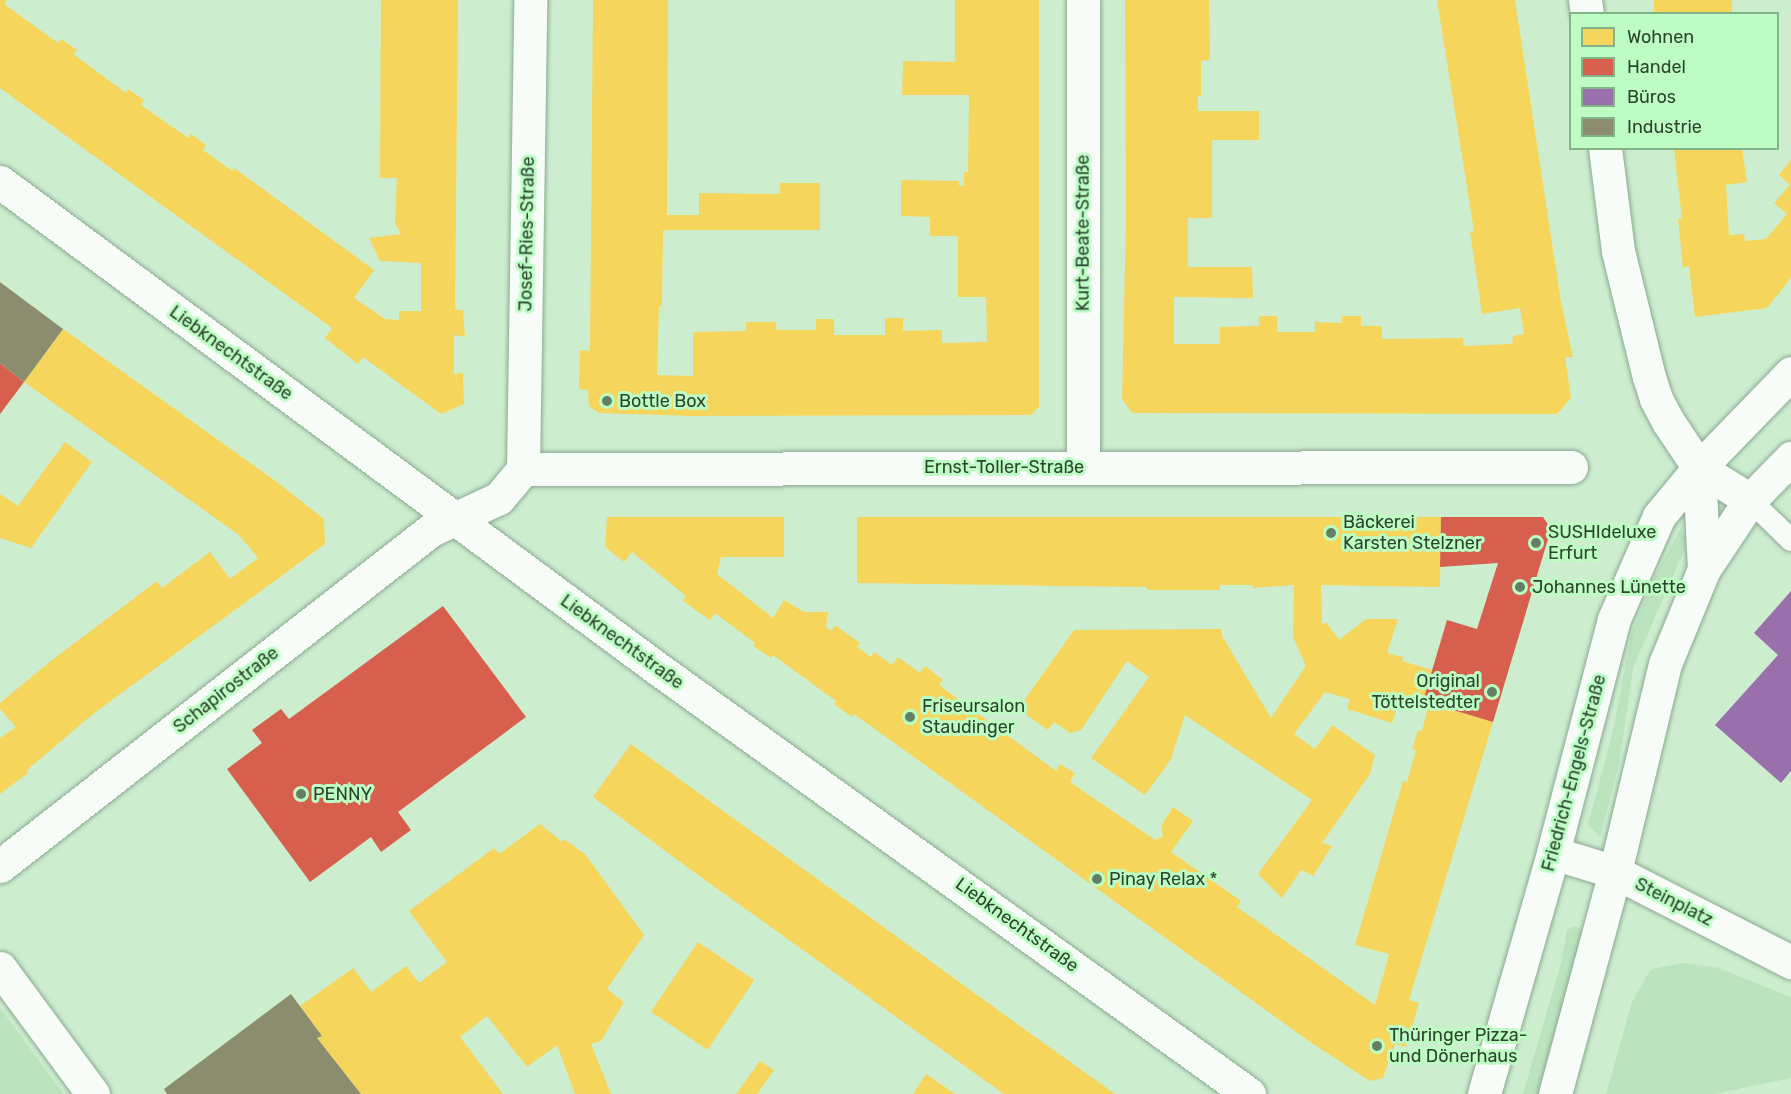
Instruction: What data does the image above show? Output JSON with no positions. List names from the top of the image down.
{
  "streets": {
    "street": [
      "Kurt-Beate-Straße",
      "Josef-Ries-Straße",
      "Liebknechtstraße",
      "Ernst-Toller-Straße",
      "Schapirostraße",
      "Friedrich-Engels-Straße",
      "Steinplatz"
    ]
  },
  "crossings": [
    ["Kurt-Beate-Straße", "Ernst-Toller-Straße"],
    ["Josef-Ries-Straße", "Ernst-Toller-Straße"],
    ["Liebknechtstraße", "Schapirostraße"],
    ["Friedrich-Engels-Straße", "Steinplatz"]
  ],
  "places": [
    "Bottle Box",
    "Bäckerei Karsten Stelzner",
    "SUSHIdeluxe Erfurt",
    "Johannes Lünette",
    "Original Töttelstedter",
    "Friseursalon Staudinger",
    "PENNY",
    "Pinay Relax *",
    "Thüringer Pizza- und Dönerhaus"
  ],
  "legend": [
    "Wohnen",
    "Handel",
    "Büros",
    "Industrie"
  ]
}
